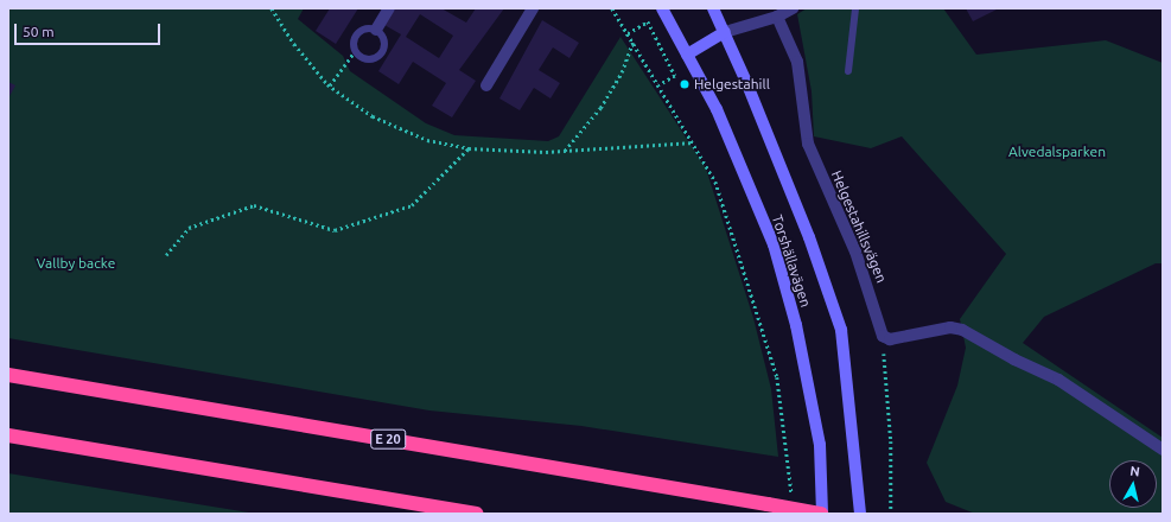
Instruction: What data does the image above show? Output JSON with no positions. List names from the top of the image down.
{
  "streets": {
    "highway": ["E 20"],
    "main road": ["Torshällavägen"],
    "street": ["Helgestahillsvägen"]
  },
  "crossings": [
    ["Torshällavägen", "E 20"]
  ],
  "parks": ["Alvedalsparken", "Vallby backe"],
  "places": ["Helgestahill"],
  "scale_bar": "50 m",
  "north": "top"
}
